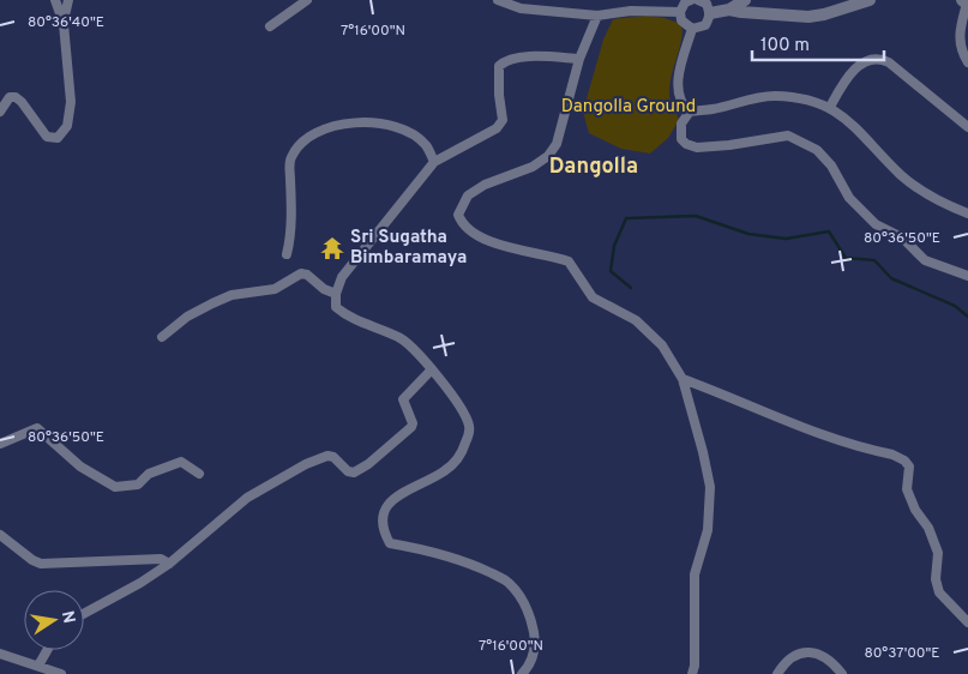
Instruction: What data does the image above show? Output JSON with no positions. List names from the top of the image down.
{
  "districts": ["Dangolla"],
  "parks": ["Dangolla Ground"],
  "places": {
    "temple": ["Sri Sugatha Bimbaramaya"]
  },
  "scale_bar": "100 m",
  "north": "right",
  "coordinates": [
    "80°36'40\"E",
    "7°16'00\"N",
    "80°36'50\"E",
    "80°37'00\"E"
  ]
}
